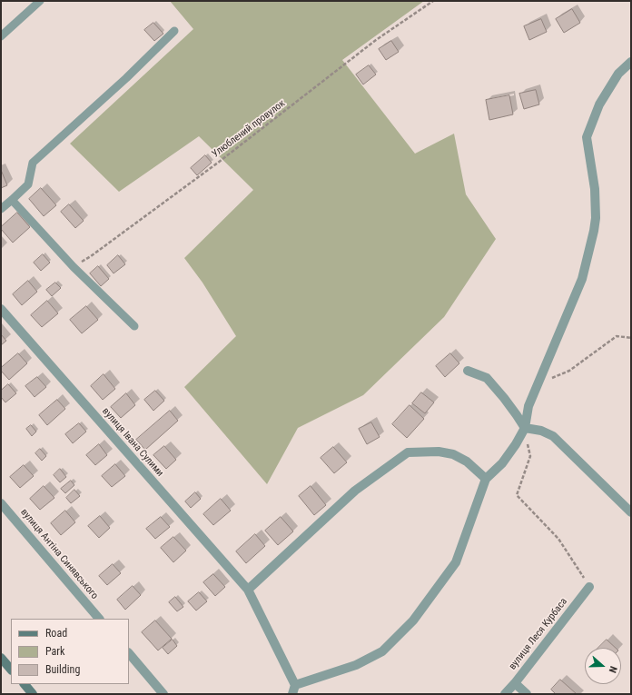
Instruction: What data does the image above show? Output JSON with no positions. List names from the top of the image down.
{
  "streets": {
    "street": ["вулиця Івана Сулими", "вулиця Антіна Синявського", "вулиця Леся Курбаса"],
    "path": ["Улюблений провулок"]
  },
  "legend": ["Road", "Park", "Building"],
  "north": "right"
}
